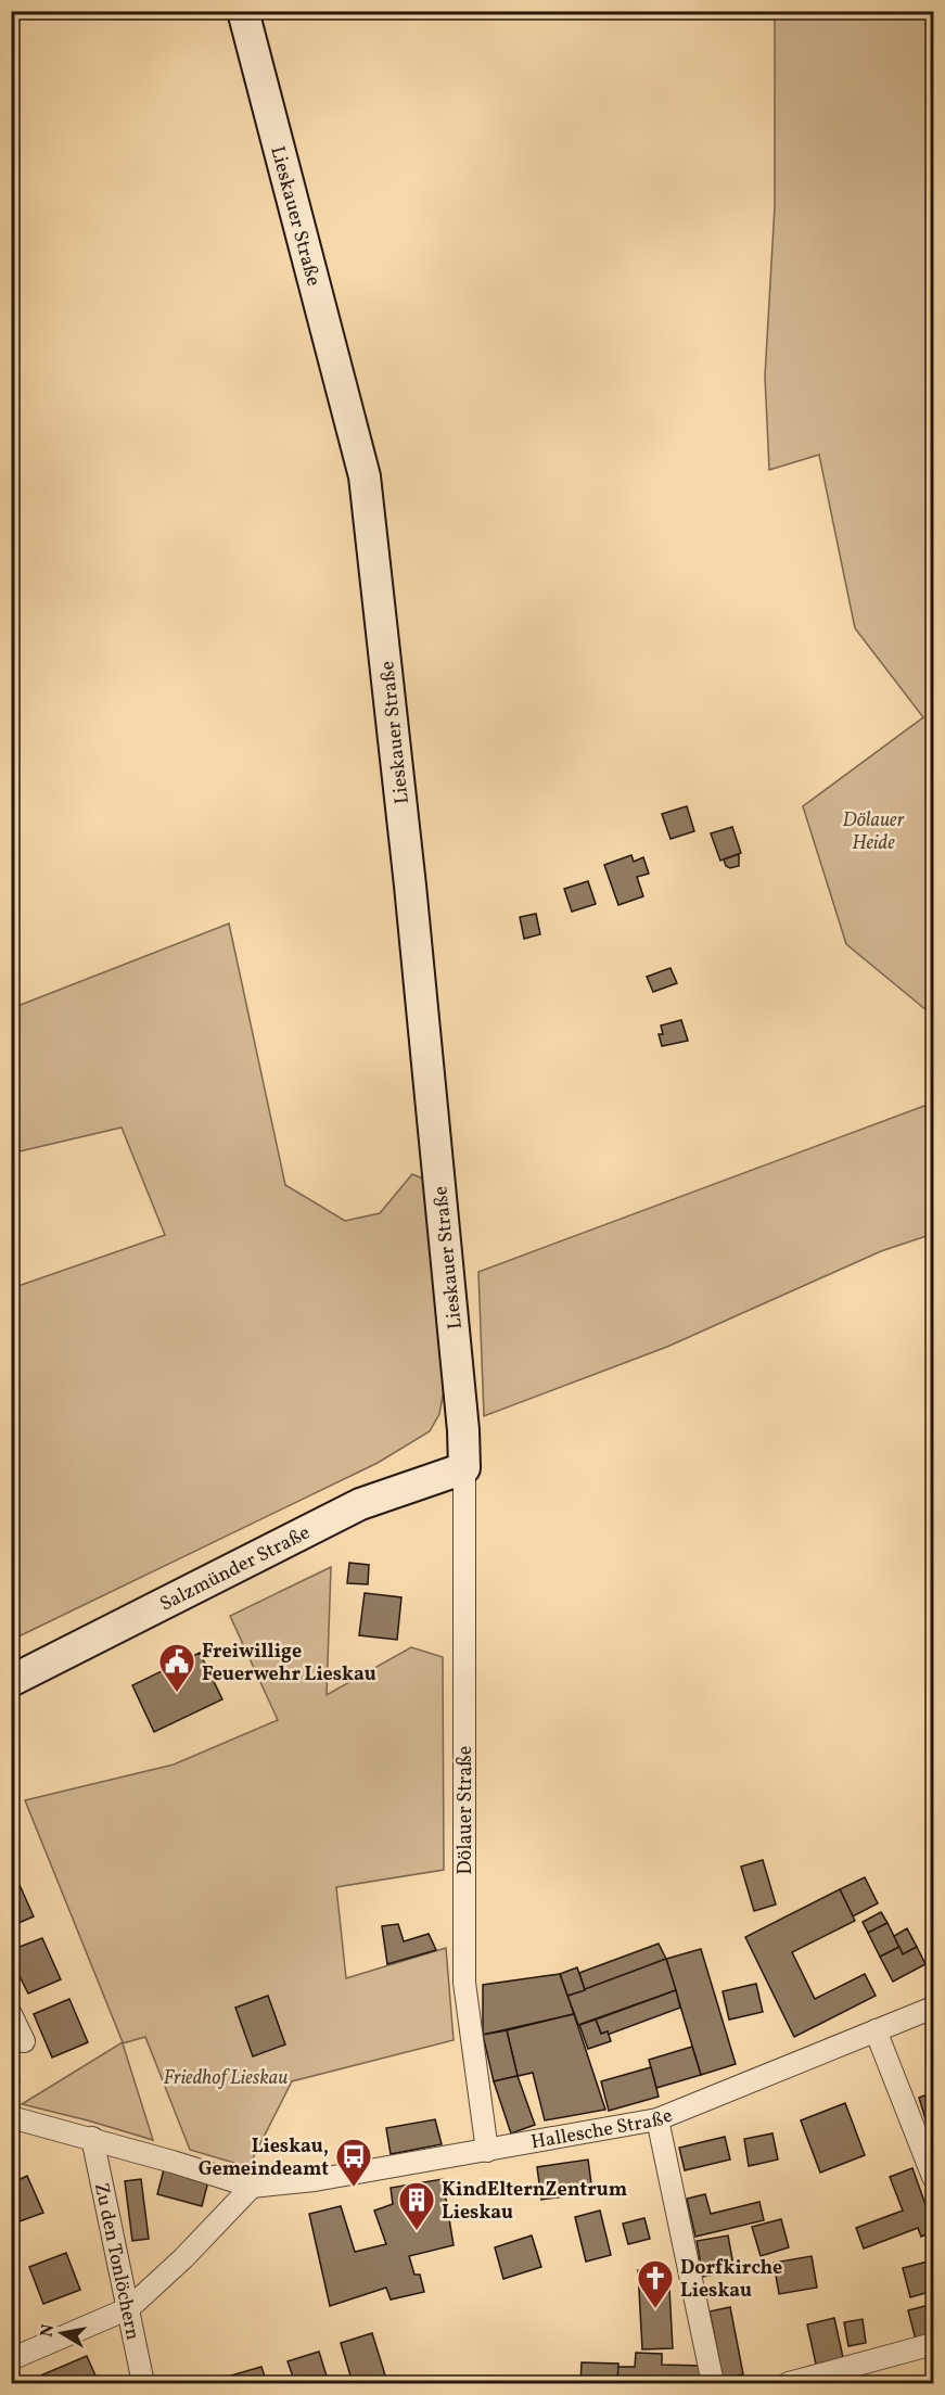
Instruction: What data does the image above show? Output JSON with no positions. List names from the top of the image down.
{
  "streets": {
    "street": [
      "Lieskauer Straße",
      "Salzmünder Straße",
      "Dölauer Straße",
      "Hallesche Straße",
      "Zu den Tonlöchern"
    ]
  },
  "crossings": [
    ["Lieskauer Straße", "Salzmünder Straße"],
    ["Lieskauer Straße", "Dölauer Straße"],
    ["Salzmünder Straße", "Dölauer Straße"],
    ["Dölauer Straße", "Hallesche Straße"],
    ["Hallesche Straße", "Zu den Tonlöchern"]
  ],
  "parks": ["Dölauer Heide", "Friedhof Lieskau"],
  "places": {
    "public building": ["Freiwillige Feuerwehr Lieskau"],
    "bus stop": ["Lieskau, Gemeindeamt"],
    "building": ["KindElternZentrum Lieskau"],
    "church": ["Dorfkirche Lieskau"]
  },
  "north": "left"
}
